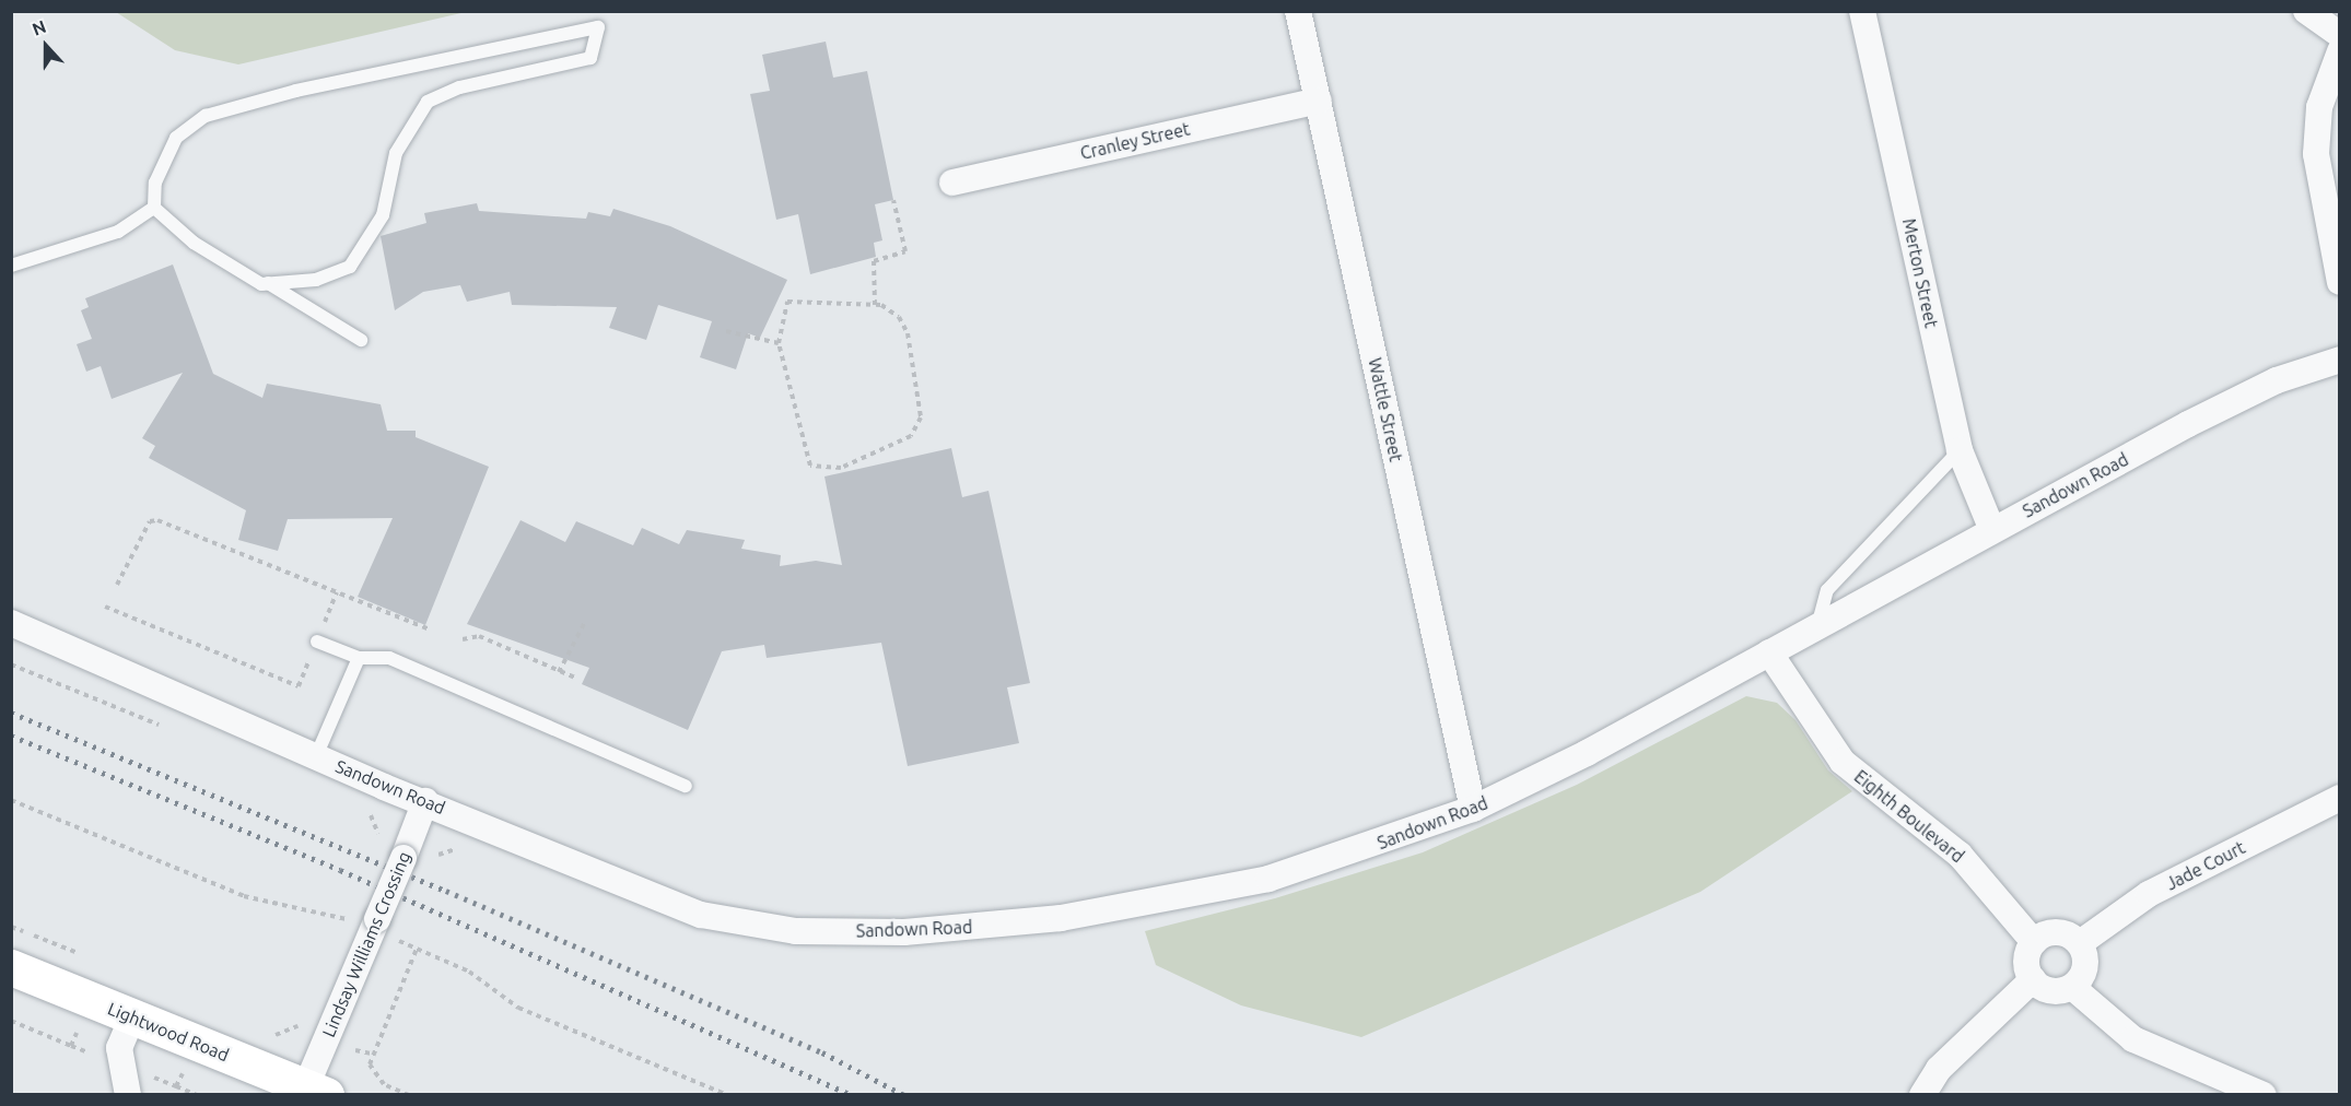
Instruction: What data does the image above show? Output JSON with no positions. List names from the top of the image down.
{
  "streets": {
    "main road": ["Lightwood Road"],
    "street": [
      "Cranley Street",
      "Merton Street",
      "Wattle Street",
      "Sandown Road",
      "Eighth Boulevard",
      "Jade Court",
      "Lindsay Williams Crossing"
    ]
  },
  "crossings": [
    ["Cranley Street", "Wattle Street"],
    ["Merton Street", "Sandown Road"],
    ["Wattle Street", "Sandown Road"],
    ["Sandown Road", "Eighth Boulevard"],
    ["Sandown Road", "Lindsay Williams Crossing"],
    ["Eighth Boulevard", "Jade Court"],
    ["Lindsay Williams Crossing", "Lightwood Road"]
  ],
  "north": "top"
}
